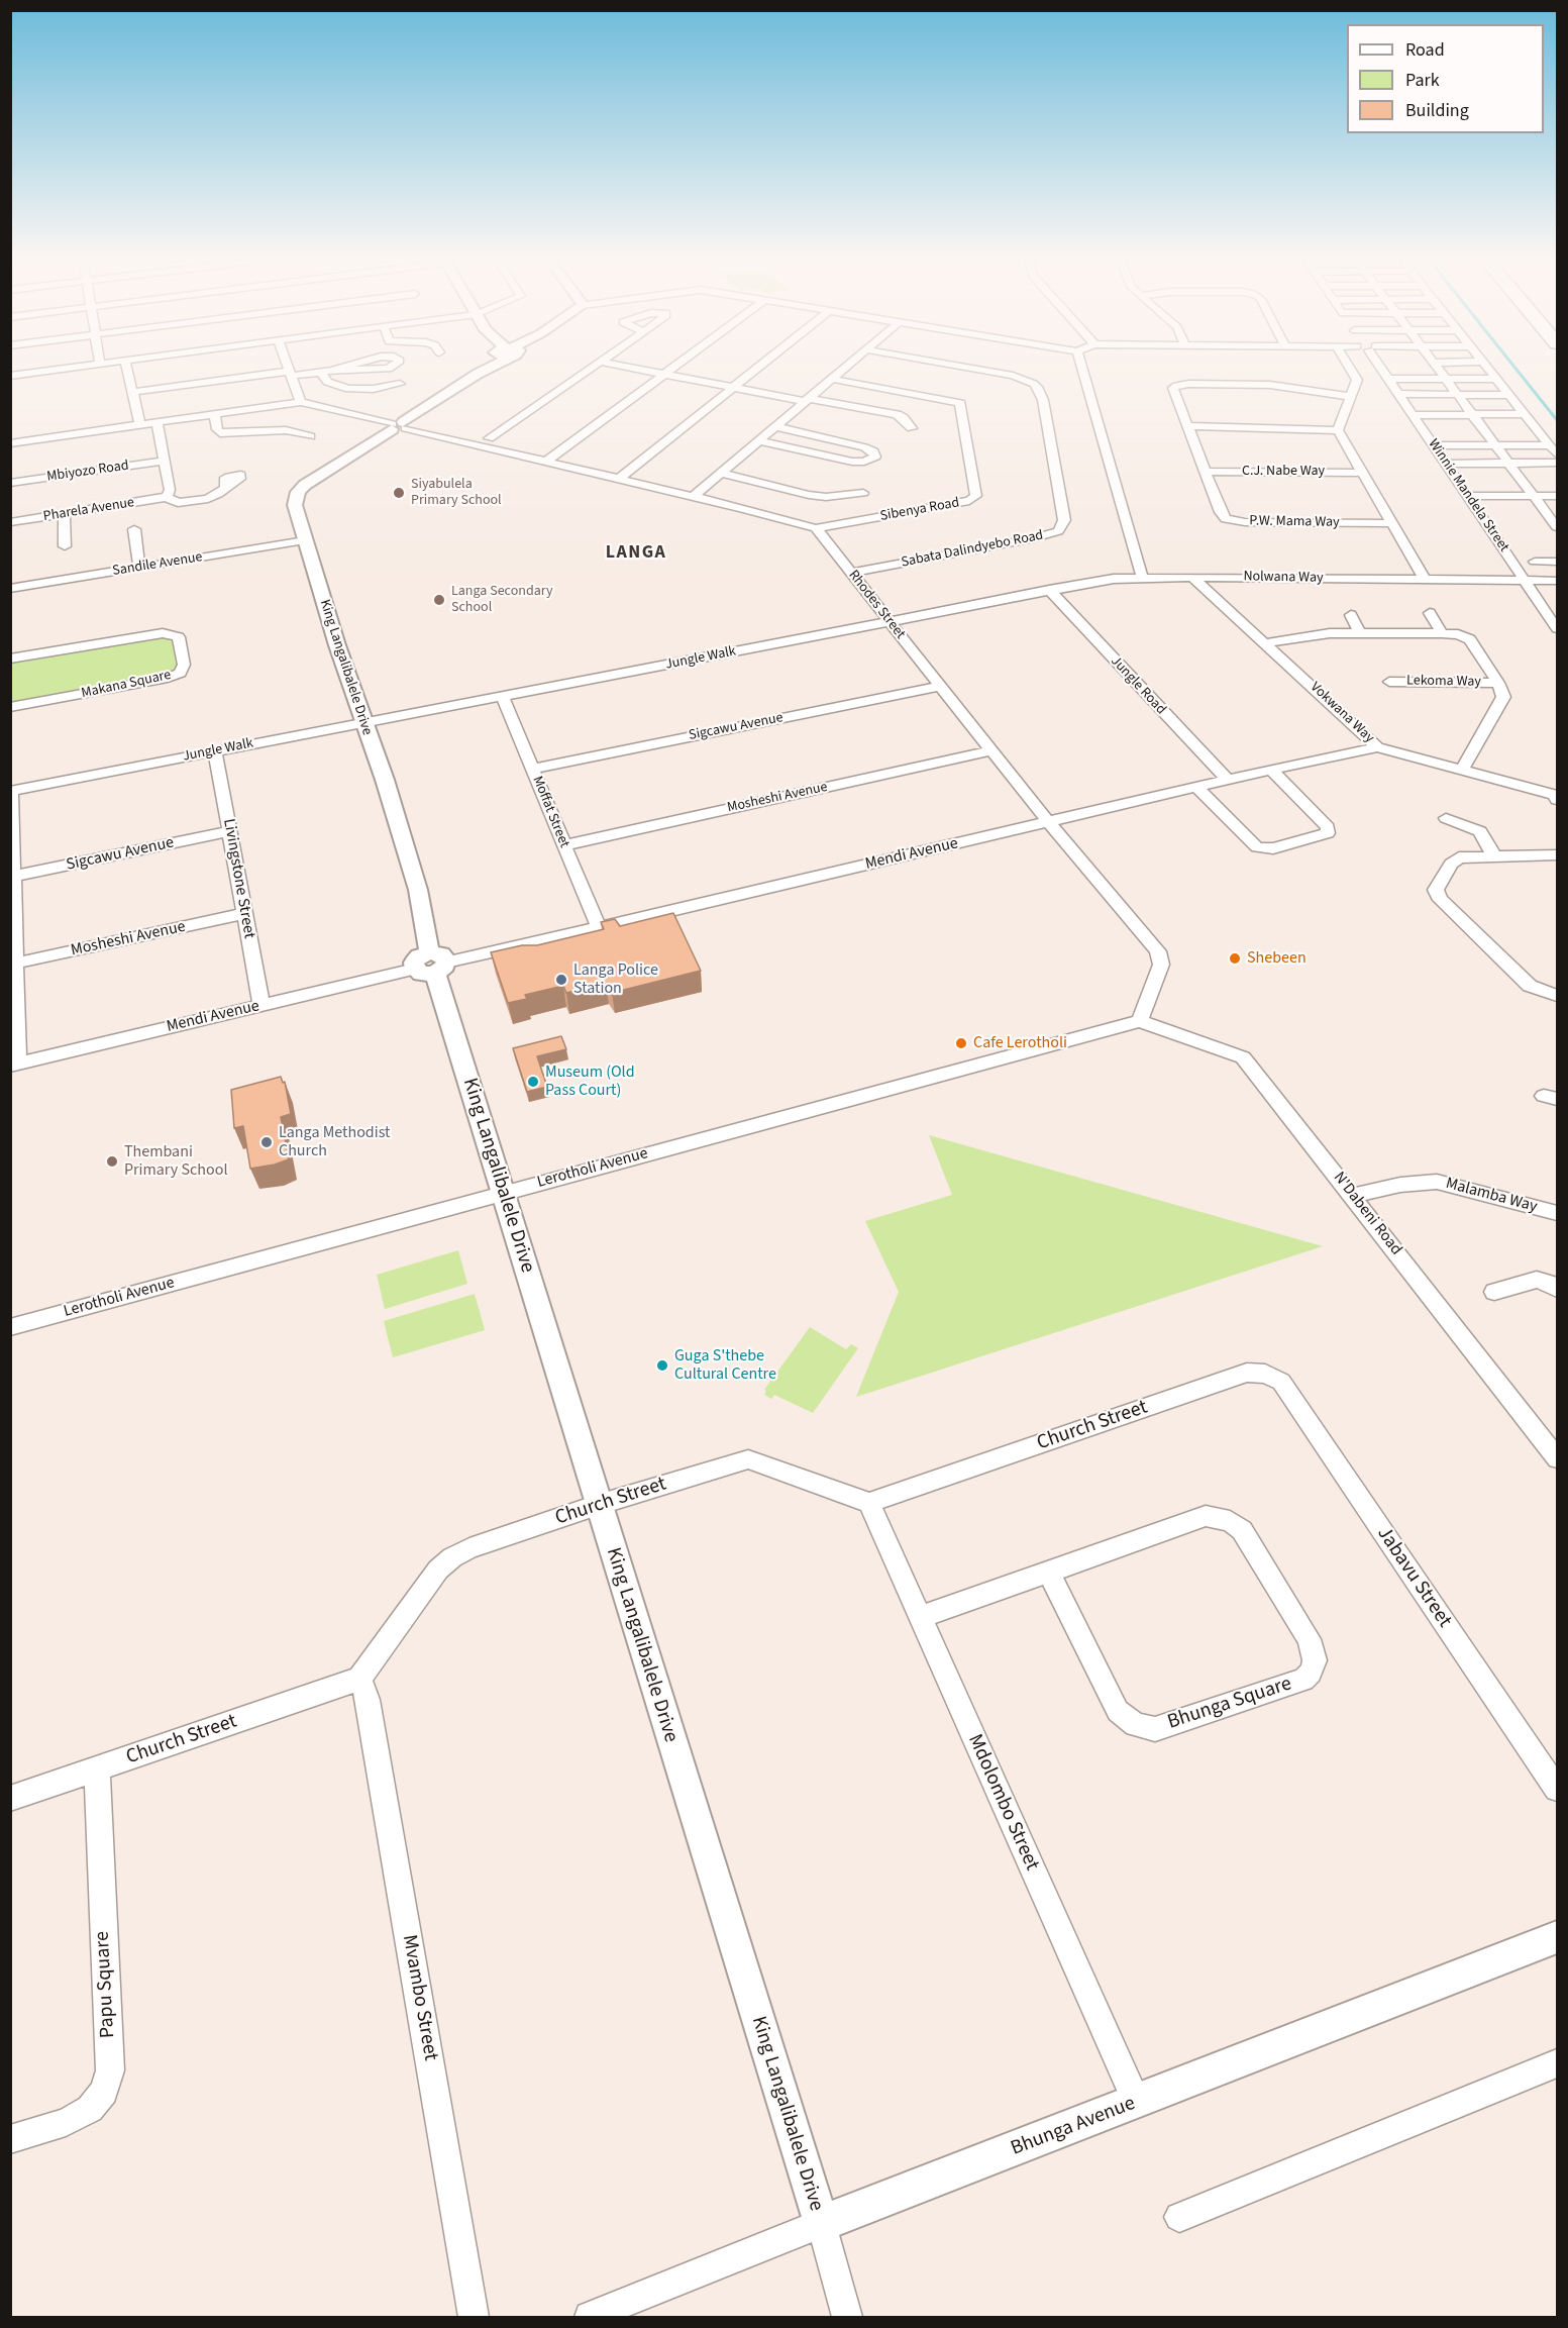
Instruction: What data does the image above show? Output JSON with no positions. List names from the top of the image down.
{
  "streets": {
    "street": [
      "Mbiyozo Road",
      "C.J. Nabe Way",
      "Winnie Mandela Street",
      "Pharela Avenue",
      "Sibenya Road",
      "P.W. Mama Way",
      "Sabata Dalindyebo Road",
      "Sandile Avenue",
      "Nolwana Way",
      "Rhodes Street",
      "Jungle Walk",
      "King Langalibalele Drive",
      "Lekoma Way",
      "Makana Square",
      "Jungle Road",
      "Vokwana Way",
      "Sigcawu Avenue",
      "Mosheshi Avenue",
      "Moffat Street",
      "Mendi Avenue",
      "Livingstone Street",
      "Lerotholi Avenue",
      "Malamba Way",
      "N'Dabeni Road",
      "Church Street",
      "Jabavu Street",
      "Bhunga Square",
      "Mdolombo Street",
      "Papu Square",
      "Mvambo Street",
      "Bhunga Avenue"
    ]
  },
  "crossings": [
    ["C.J. Nabe Way", "P.W. Mama Way"],
    ["Winnie Mandela Street", "Nolwana Way"],
    ["Sibenya Road", "Rhodes Street"],
    ["Sabata Dalindyebo Road", "Rhodes Street"],
    ["Sandile Avenue", "King Langalibalele Drive"],
    ["Nolwana Way", "Jungle Walk"],
    ["Nolwana Way", "Vokwana Way"],
    ["Rhodes Street", "Jungle Walk"],
    ["Rhodes Street", "Sigcawu Avenue"],
    ["Rhodes Street", "Mosheshi Avenue"],
    ["Rhodes Street", "Mendi Avenue"],
    ["Rhodes Street", "Lerotholi Avenue"],
    ["Rhodes Street", "N'Dabeni Road"],
    ["Jungle Walk", "King Langalibalele Drive"],
    ["Jungle Walk", "Jungle Road"],
    ["Jungle Walk", "Moffat Street"],
    ["Jungle Walk", "Livingstone Street"],
    ["King Langalibalele Drive", "Mendi Avenue"],
    ["King Langalibalele Drive", "Lerotholi Avenue"],
    ["King Langalibalele Drive", "Church Street"],
    ["King Langalibalele Drive", "Bhunga Avenue"],
    ["Lekoma Way", "Vokwana Way"],
    ["Jungle Road", "Mendi Avenue"],
    ["Vokwana Way", "Mendi Avenue"],
    ["Sigcawu Avenue", "Moffat Street"],
    ["Sigcawu Avenue", "Livingstone Street"],
    ["Mosheshi Avenue", "Moffat Street"],
    ["Mosheshi Avenue", "Livingstone Street"],
    ["Moffat Street", "Mendi Avenue"],
    ["Mendi Avenue", "Livingstone Street"],
    ["Lerotholi Avenue", "N'Dabeni Road"],
    ["Malamba Way", "N'Dabeni Road"],
    ["Church Street", "Jabavu Street"],
    ["Church Street", "Mdolombo Street"],
    ["Church Street", "Papu Square"],
    ["Church Street", "Mvambo Street"],
    ["Bhunga Square", "Mdolombo Street"],
    ["Mdolombo Street", "Bhunga Avenue"]
  ],
  "districts": ["LANGA"],
  "places": [
    "Siyabulela Primary School",
    "Langa Secondary School",
    "Shebeen",
    "Langa Police Station",
    "Cafe Lerotholi",
    "Museum (Old Pass Court)",
    "Langa Methodist Church",
    "Thembani Primary School",
    "Guga S'thebe Cultural Centre"
  ],
  "legend": ["Road", "Park", "Building"]
}
